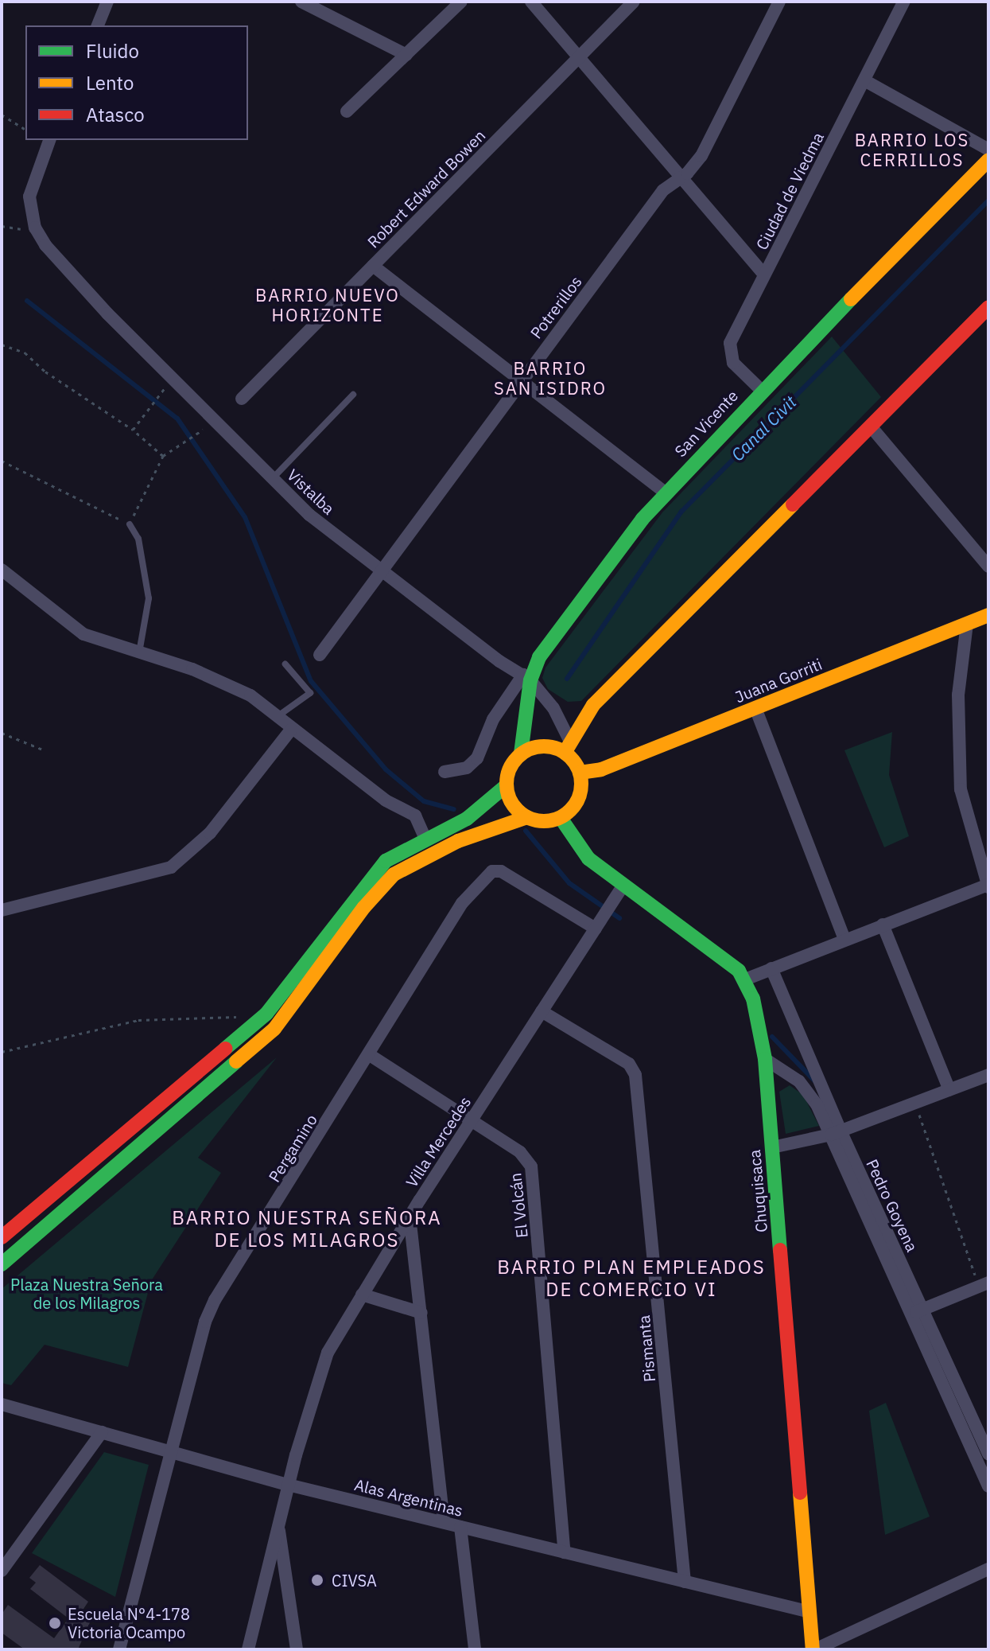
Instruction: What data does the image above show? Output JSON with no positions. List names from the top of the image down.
{
  "streets": {
    "main road": ["San Vicente", "Juana Gorriti", "Chuquisaca"],
    "street": [
      "Robert Edward Bowen",
      "Ciudad de Viedma",
      "Potrerillos",
      "Vistalba",
      "Villa Mercedes",
      "Pergamino",
      "El Volcán",
      "Pedro Goyena",
      "Pismanta",
      "Alas Argentinas"
    ]
  },
  "crossings": [
    ["Ciudad de Viedma", "San Vicente"],
    ["Potrerillos", "Vistalba"],
    ["San Vicente", "Vistalba"],
    ["San Vicente", "Juana Gorriti"],
    ["San Vicente", "Chuquisaca"],
    ["Vistalba", "Juana Gorriti"],
    ["Vistalba", "Chuquisaca"],
    ["Juana Gorriti", "Chuquisaca"],
    ["Villa Mercedes", "Pergamino"],
    ["Villa Mercedes", "Chuquisaca"],
    ["Villa Mercedes", "El Volcán"],
    ["Villa Mercedes", "Pismanta"],
    ["Villa Mercedes", "Alas Argentinas"],
    ["Pergamino", "El Volcán"],
    ["Pergamino", "Alas Argentinas"],
    ["Chuquisaca", "Pedro Goyena"],
    ["Chuquisaca", "Alas Argentinas"],
    ["El Volcán", "Alas Argentinas"],
    ["Pismanta", "Alas Argentinas"]
  ],
  "districts": [
    "BARRIO LOS CERRILLOS",
    "BARRIO NUEVO HORIZONTE",
    "BARRIO SAN ISIDRO",
    "BARRIO NUESTRA SEÑORA DE LOS MILAGROS",
    "BARRIO PLAN EMPLEADOS DE COMERCIO VI"
  ],
  "water": ["Canal Civit"],
  "parks": ["Plaza Nuestra Señora de los Milagros"],
  "places": ["CIVSA", "Escuela N°4-178 Victoria Ocampo"],
  "legend": ["Fluido", "Lento", "Atasco"]
}
